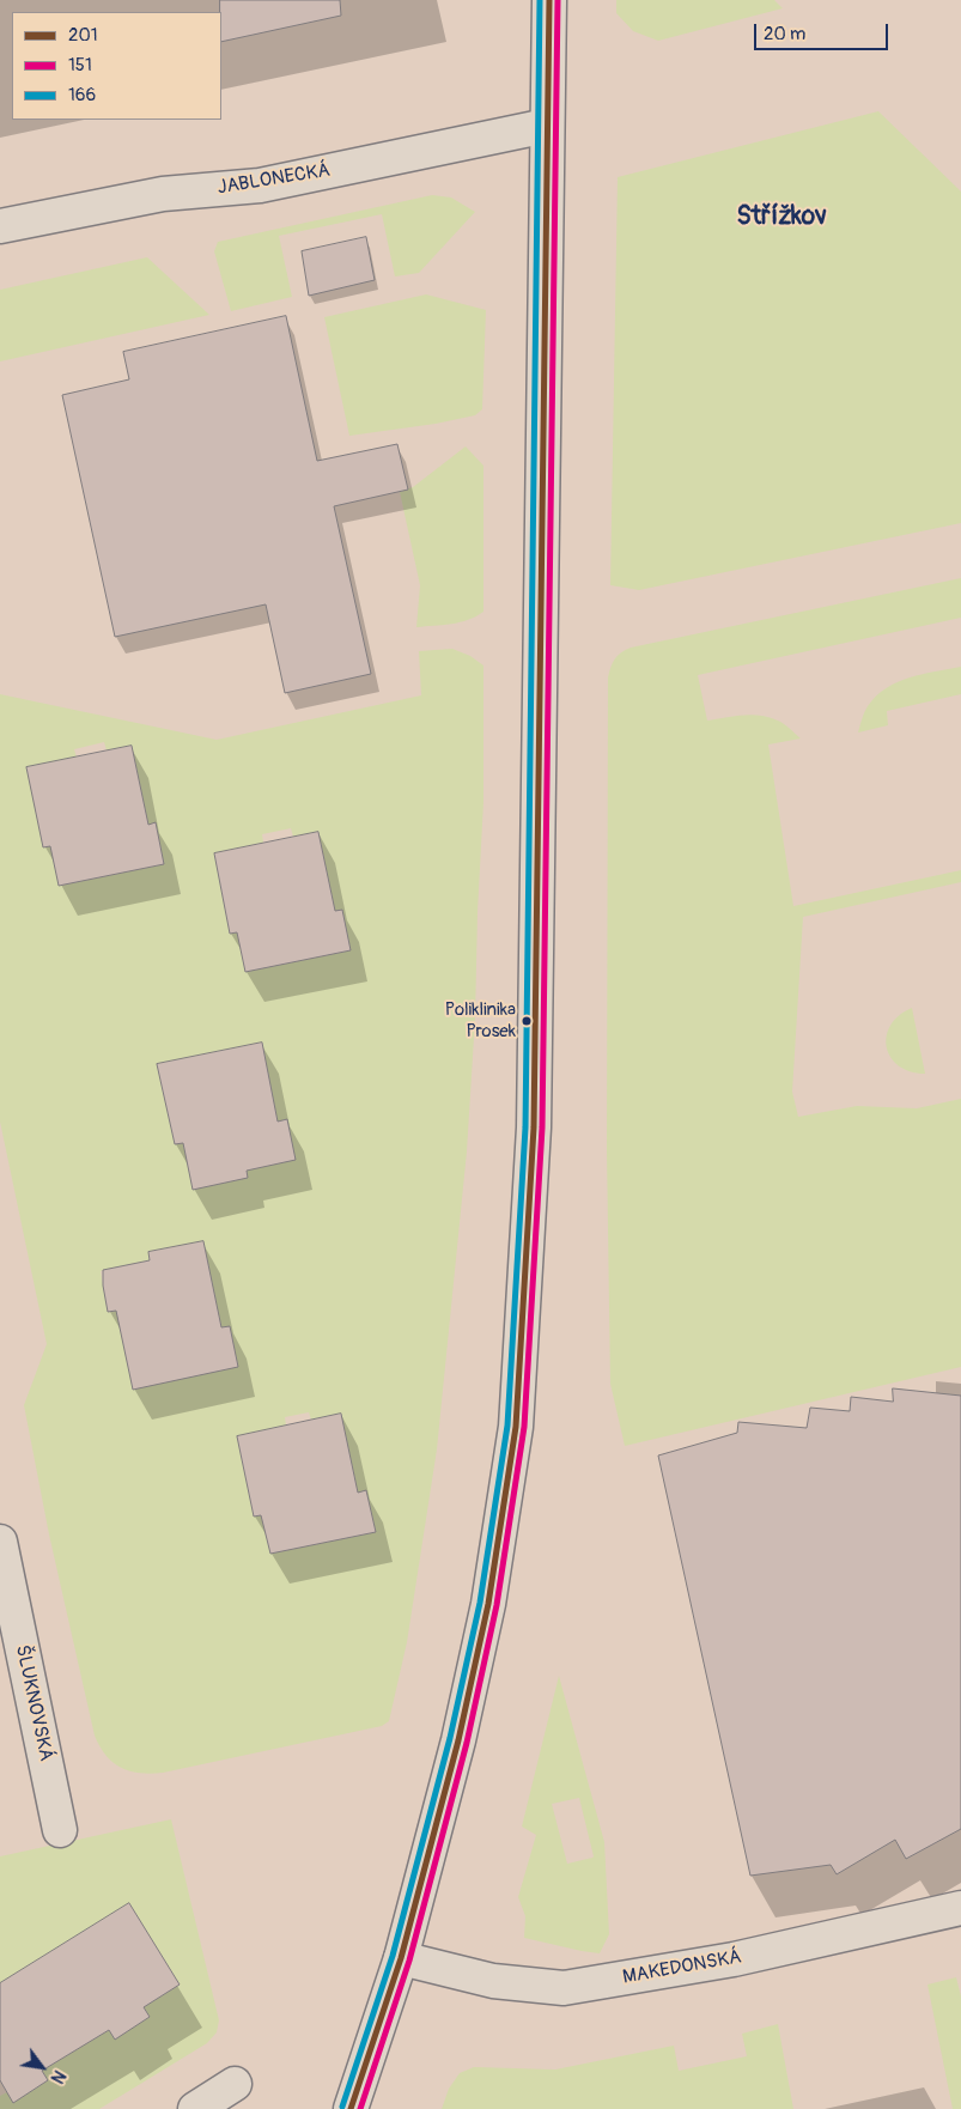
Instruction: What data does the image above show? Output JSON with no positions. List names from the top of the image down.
{
  "streets": {
    "street": ["JABLONECKÁ", "ŠLUKNOVSKÁ", "MAKEDONSKÁ"]
  },
  "districts": ["Střížkov"],
  "places": ["Poliklinika Prosek"],
  "lines": ["transit line 201", "transit line 151", "transit line 166"],
  "legend": ["201", "151", "166"],
  "scale_bar": "20 m",
  "north": "bottom right"
}
